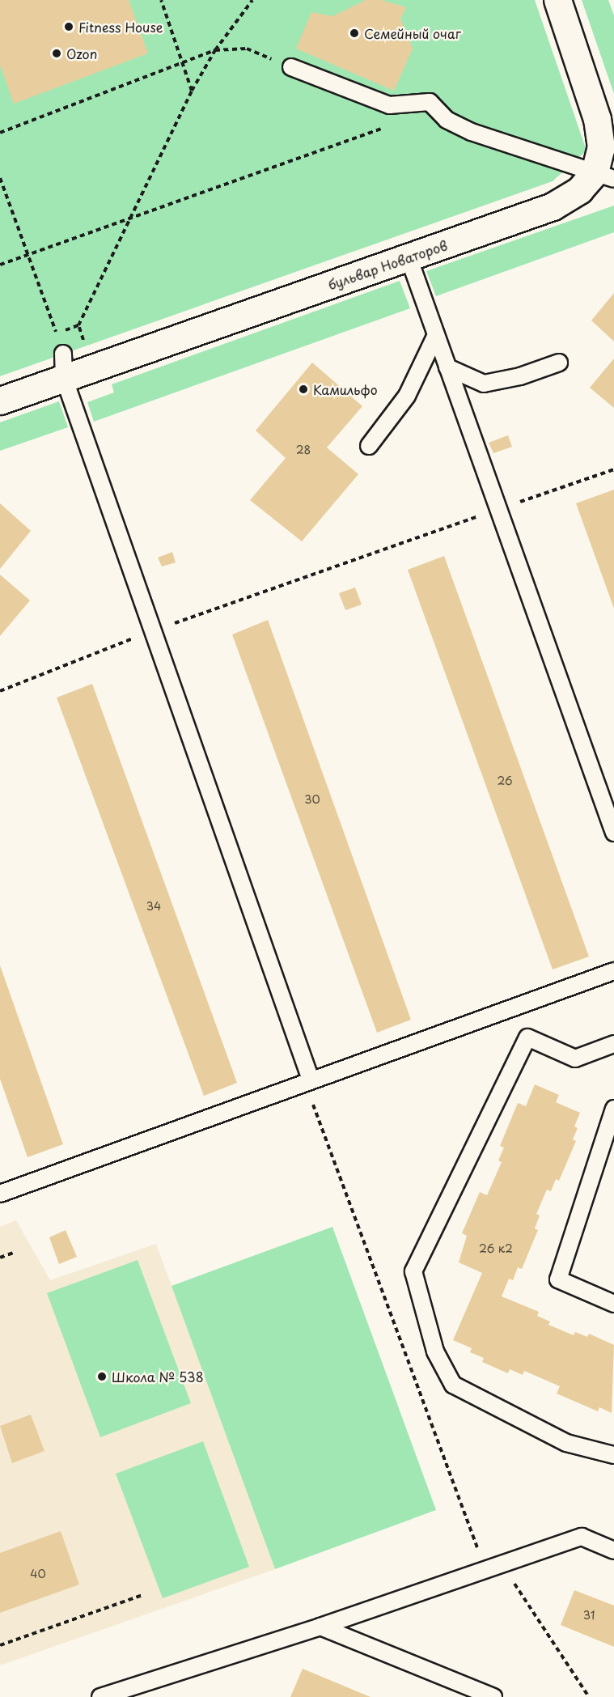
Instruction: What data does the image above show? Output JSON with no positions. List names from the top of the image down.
{
  "streets": {
    "street": ["бульвар Новаторов"]
  },
  "places": [
    "Fitness House",
    "Семейный очаг",
    "Ozon",
    "Камильфо",
    "Школа № 538"
  ],
  "house_numbers": [
    "28",
    "26",
    "30",
    "34",
    "26 к2",
    "40",
    "31"
  ]
}
